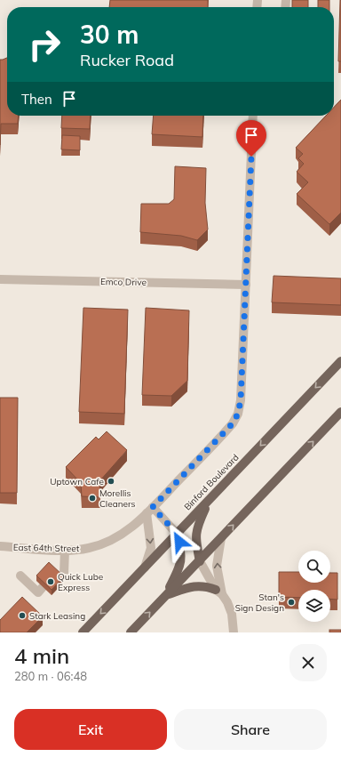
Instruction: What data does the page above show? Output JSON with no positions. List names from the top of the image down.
{
  "streets": {
    "main road": ["Binford Boulevard"],
    "street": ["Emco Drive", "East 64th Street"]
  },
  "crossings": [
    ["Emco Drive", "East 64th Street"]
  ],
  "places": [
    "Uptown Cafe",
    "Morellis Cleaners",
    "Quick Lube Express",
    "Stan's Sign Design",
    "Stark Leasing"
  ],
  "page": {
    "turn": ["30 m", "Rucker Road"],
    "then": "Then",
    "heading": ["4 min", "280 m · 06:48"],
    "buttons": ["Exit", "Share"]
  }
}
